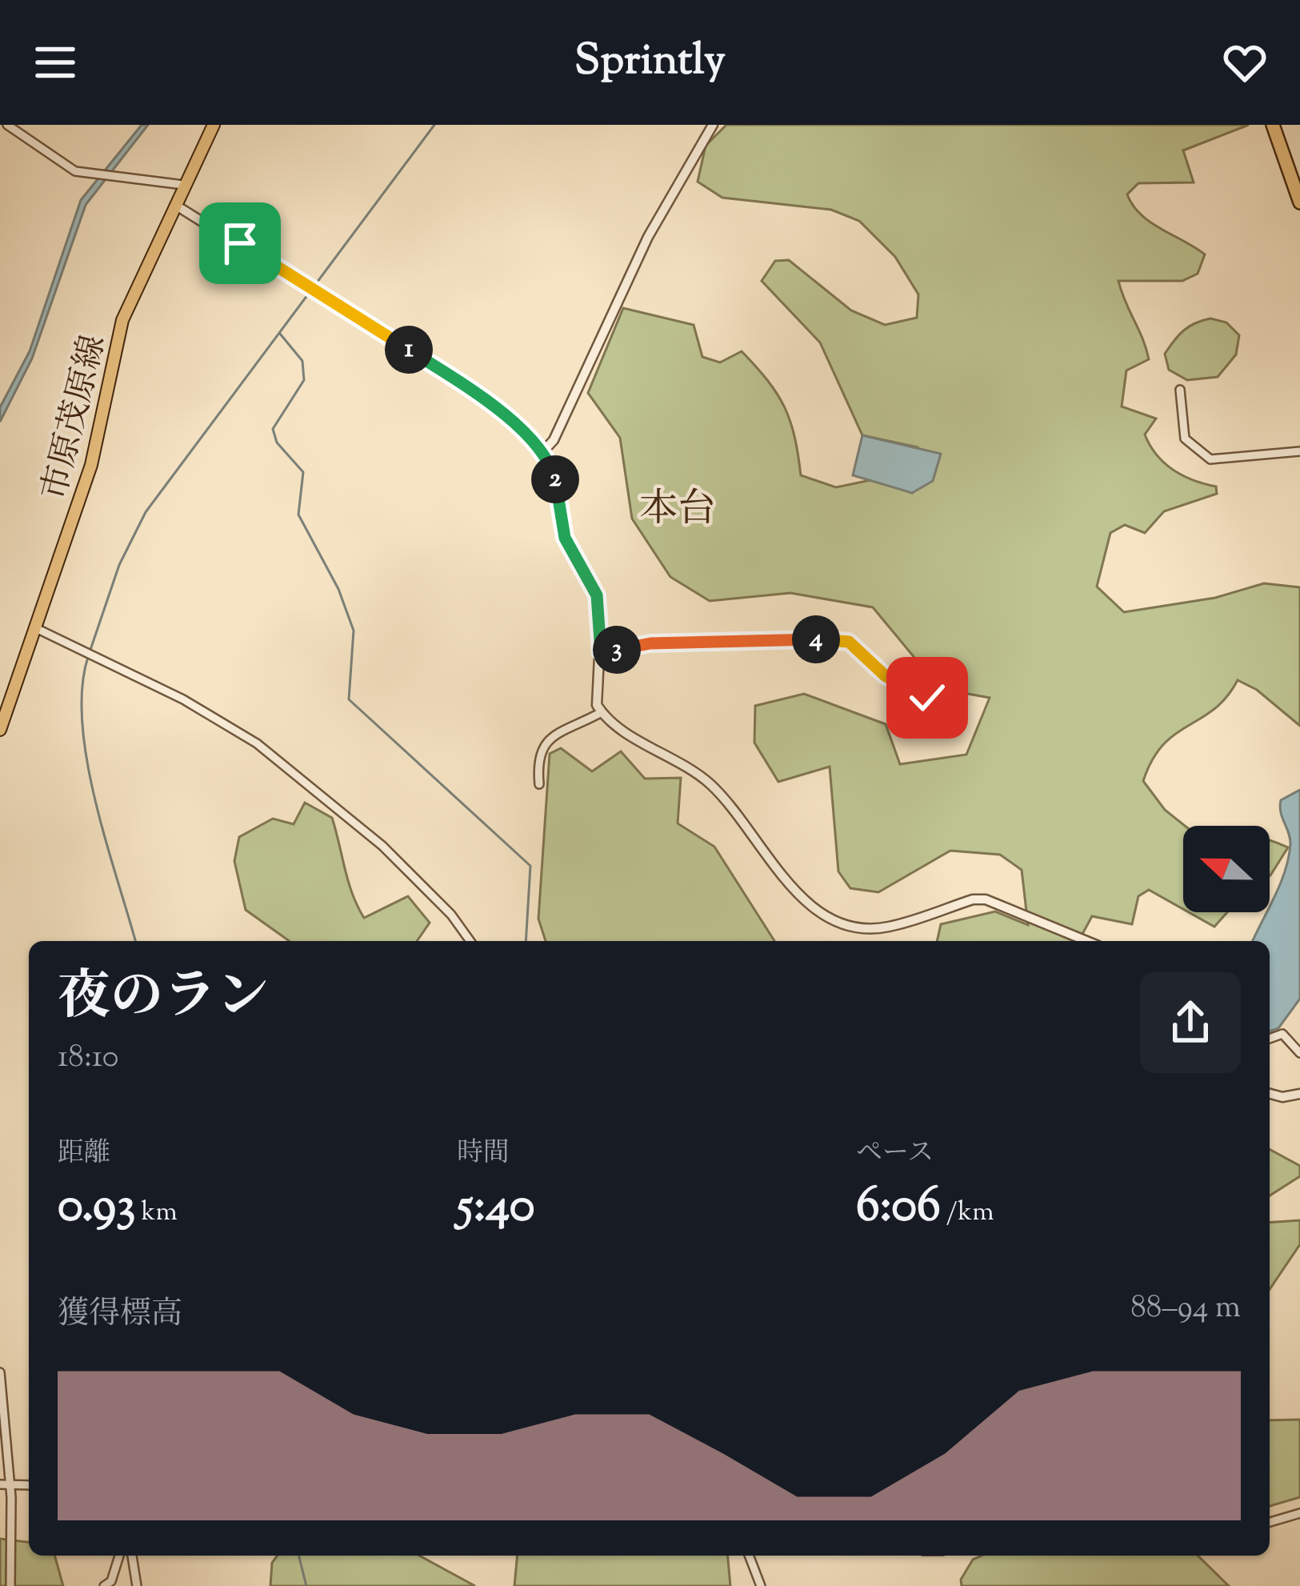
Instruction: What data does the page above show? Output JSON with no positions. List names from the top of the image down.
{
  "streets": {
    "main road": ["市原茂原線"]
  },
  "districts": ["本台"],
  "north": "left",
  "page": {
    "header": "Sprintly",
    "pins": [
      "1",
      "2",
      "4",
      "3"
    ],
    "heading": ["夜のラン", "18:10"],
    "stats": [
      ["距離", "0.93 km"],
      ["時間", "5:40"],
      ["ペース", "6:06 /km"]
    ],
    "chart": ["獲得標高", "88–94 m"]
  }
}
